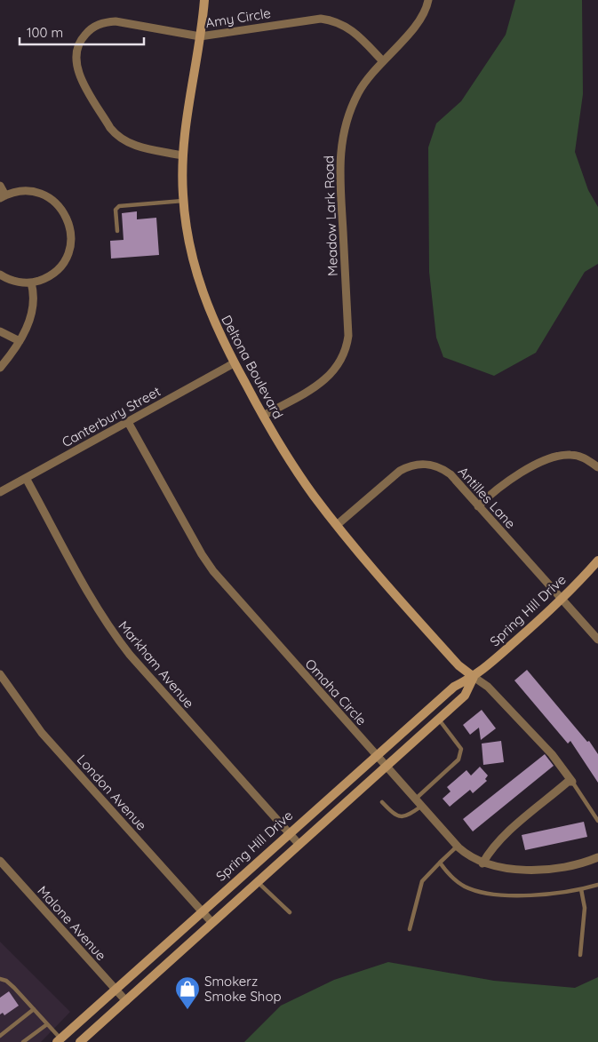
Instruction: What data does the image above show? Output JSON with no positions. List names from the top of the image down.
{
  "streets": {
    "main road": ["Deltona Boulevard", "Spring Hill Drive"],
    "street": [
      "Amy Circle",
      "Meadow Lark Road",
      "Canterbury Street",
      "Antilles Lane",
      "Markham Avenue",
      "Omaha Circle",
      "London Avenue",
      "Malone Avenue"
    ]
  },
  "crossings": [
    ["Amy Circle", "Meadow Lark Road"],
    ["Amy Circle", "Deltona Boulevard"],
    ["Meadow Lark Road", "Deltona Boulevard"],
    ["Deltona Boulevard", "Canterbury Street"],
    ["Deltona Boulevard", "Antilles Lane"],
    ["Deltona Boulevard", "Spring Hill Drive"],
    ["Canterbury Street", "Markham Avenue"],
    ["Canterbury Street", "Omaha Circle"],
    ["Antilles Lane", "Spring Hill Drive"],
    ["Spring Hill Drive", "Markham Avenue"],
    ["Spring Hill Drive", "Omaha Circle"],
    ["Spring Hill Drive", "London Avenue"],
    ["Spring Hill Drive", "Malone Avenue"]
  ],
  "places": {
    "shop": ["Smokerz Smoke Shop"]
  },
  "scale_bar": "100 m"
}
